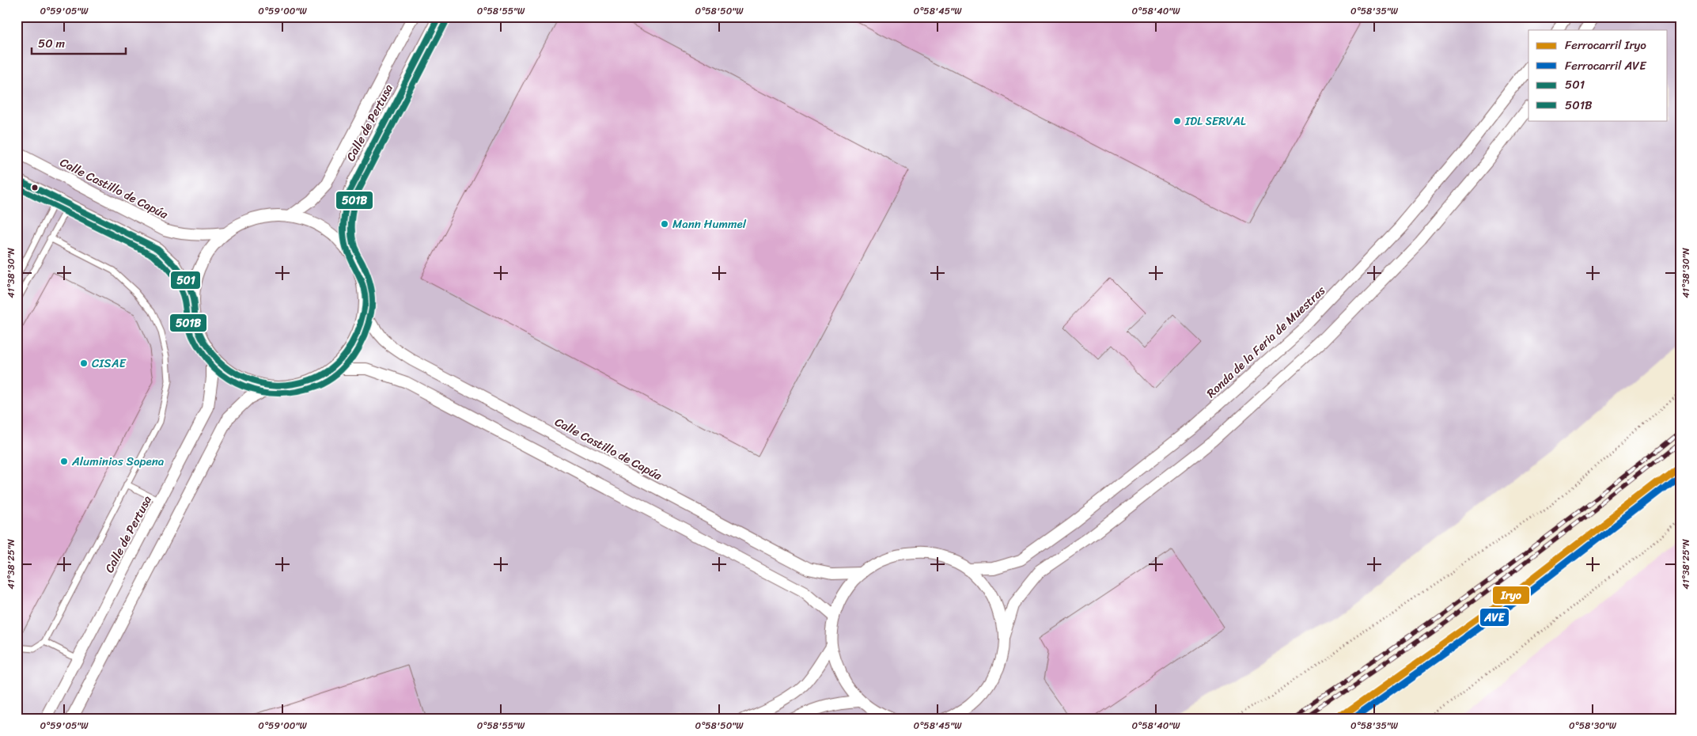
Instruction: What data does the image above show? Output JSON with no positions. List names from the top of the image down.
{
  "streets": {
    "street": ["Calle de Pertusa", "Calle Castillo de Capúa", "Ronda de la Feria de Muestras"]
  },
  "places": [
    "IDL SERVAL",
    "Mann Hummel",
    "CISAE",
    "Aluminios Sopena"
  ],
  "lines": [
    "transit line 501",
    "transit line 501B",
    "rail line Iryo",
    "rail line AVE"
  ],
  "legend": [
    "Ferrocarril Iryo",
    "Ferrocarril AVE",
    "501",
    "501B"
  ],
  "scale_bar": "50 m",
  "coordinates": [
    "0°59'05\"W",
    "0°59'00\"W",
    "0°58'55\"W",
    "0°58'50\"W",
    "0°58'45\"W",
    "0°58'40\"W",
    "0°58'35\"W",
    "41°38'30\"N",
    "41°38'25\"N",
    "0°58'30\"W"
  ]
}
